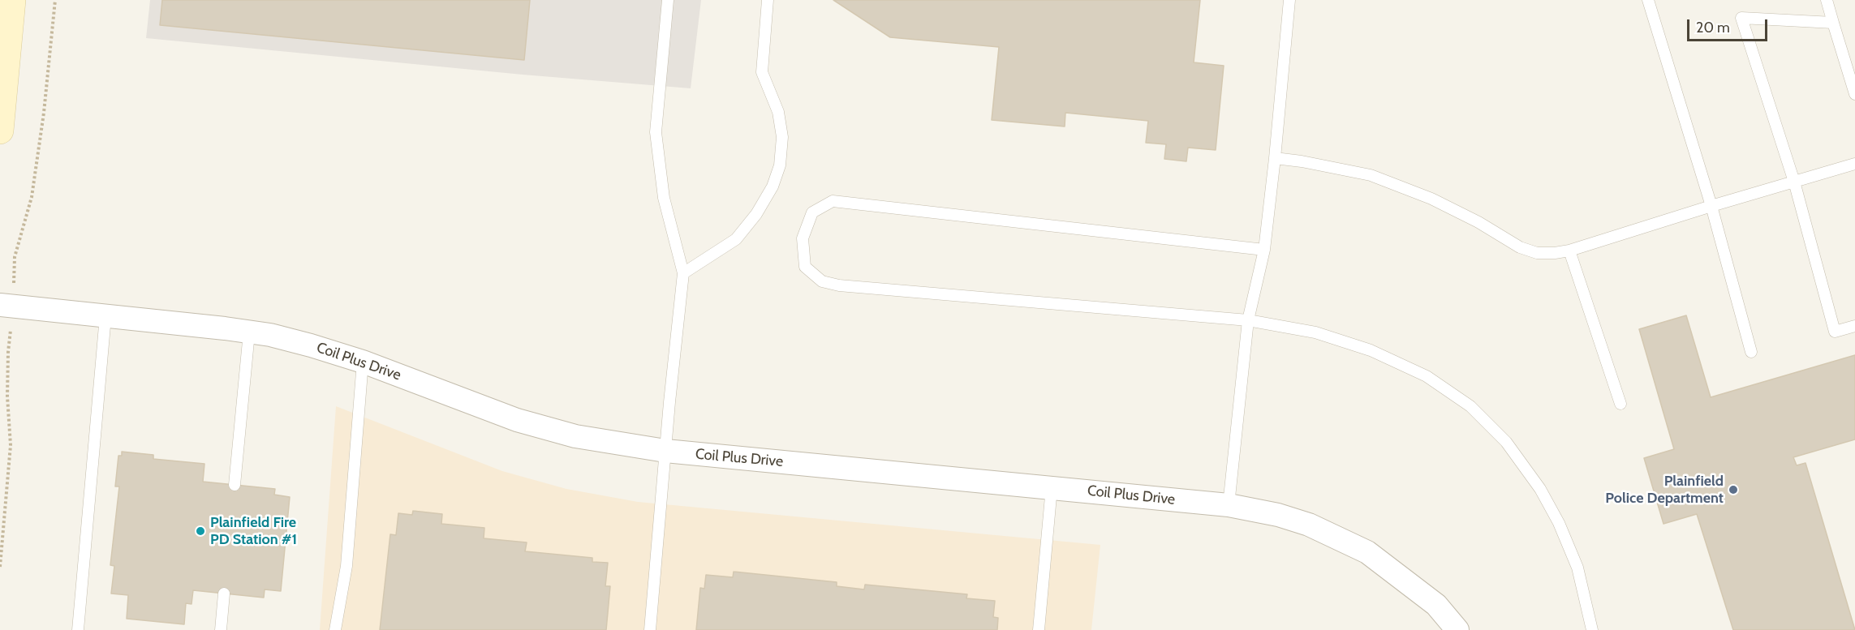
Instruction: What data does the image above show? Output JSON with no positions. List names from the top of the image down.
{
  "streets": {
    "street": ["Coil Plus Drive"]
  },
  "places": ["Plainfield Police Department", "Plainfield Fire PD Station #1"],
  "scale_bar": "20 m"
}
